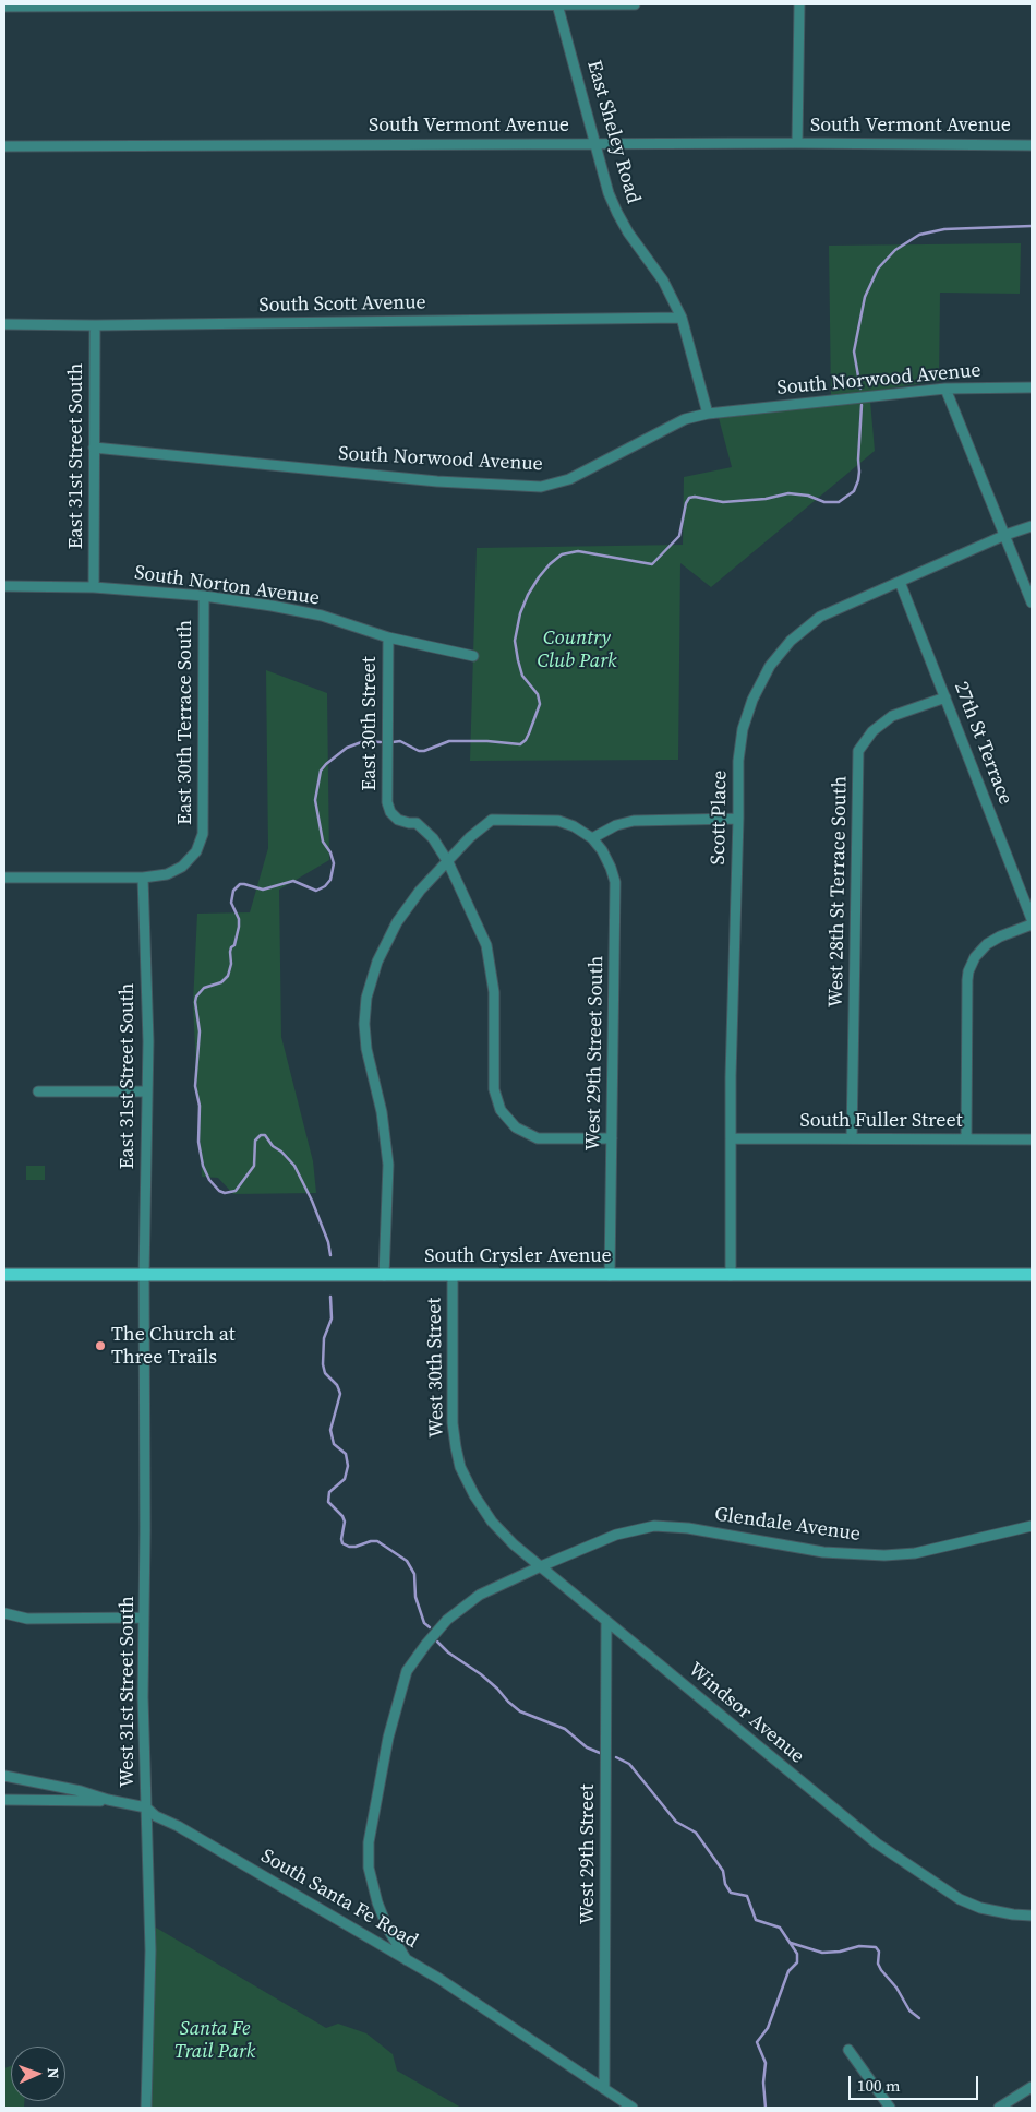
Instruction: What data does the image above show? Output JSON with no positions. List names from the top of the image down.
{
  "streets": {
    "main road": ["South Crysler Avenue"],
    "street": [
      "South Vermont Avenue",
      "East Sheley Road",
      "South Scott Avenue",
      "South Norwood Avenue",
      "East 31st Street South",
      "South Norton Avenue",
      "East 30th Terrace South",
      "East 30th Street",
      "27th St Terrace",
      "Scott Place",
      "West 28th St Terrace South",
      "West 29th Street South",
      "South Fuller Street",
      "West 30th Street",
      "Glendale Avenue",
      "West 31st Street South",
      "Windsor Avenue",
      "West 29th Street",
      "South Santa Fe Road"
    ]
  },
  "crossings": [
    ["South Vermont Avenue", "East Sheley Road"],
    ["East Sheley Road", "South Scott Avenue"],
    ["East Sheley Road", "South Norwood Avenue"],
    ["South Scott Avenue", "East 31st Street South"],
    ["South Norwood Avenue", "East 31st Street South"],
    ["East 31st Street South", "South Norton Avenue"],
    ["East 31st Street South", "East 30th Terrace South"],
    ["East 31st Street South", "South Crysler Avenue"],
    ["East 31st Street South", "West 31st Street South"],
    ["South Norton Avenue", "East 30th Terrace South"],
    ["South Norton Avenue", "East 30th Street"],
    ["27th St Terrace", "Scott Place"],
    ["27th St Terrace", "West 28th St Terrace South"],
    ["Scott Place", "South Fuller Street"],
    ["Scott Place", "South Crysler Avenue"],
    ["West 28th St Terrace South", "South Fuller Street"],
    ["West 29th Street South", "South Crysler Avenue"],
    ["South Crysler Avenue", "West 30th Street"],
    ["South Crysler Avenue", "West 31st Street South"],
    ["West 30th Street", "Windsor Avenue"],
    ["Glendale Avenue", "Windsor Avenue"],
    ["Glendale Avenue", "South Santa Fe Road"],
    ["West 31st Street South", "South Santa Fe Road"],
    ["Windsor Avenue", "West 29th Street"],
    ["West 29th Street", "South Santa Fe Road"]
  ],
  "parks": ["Country Club Park", "Santa Fe Trail Park"],
  "places": ["The Church at Three Trails"],
  "scale_bar": "100 m",
  "north": "right"
}
